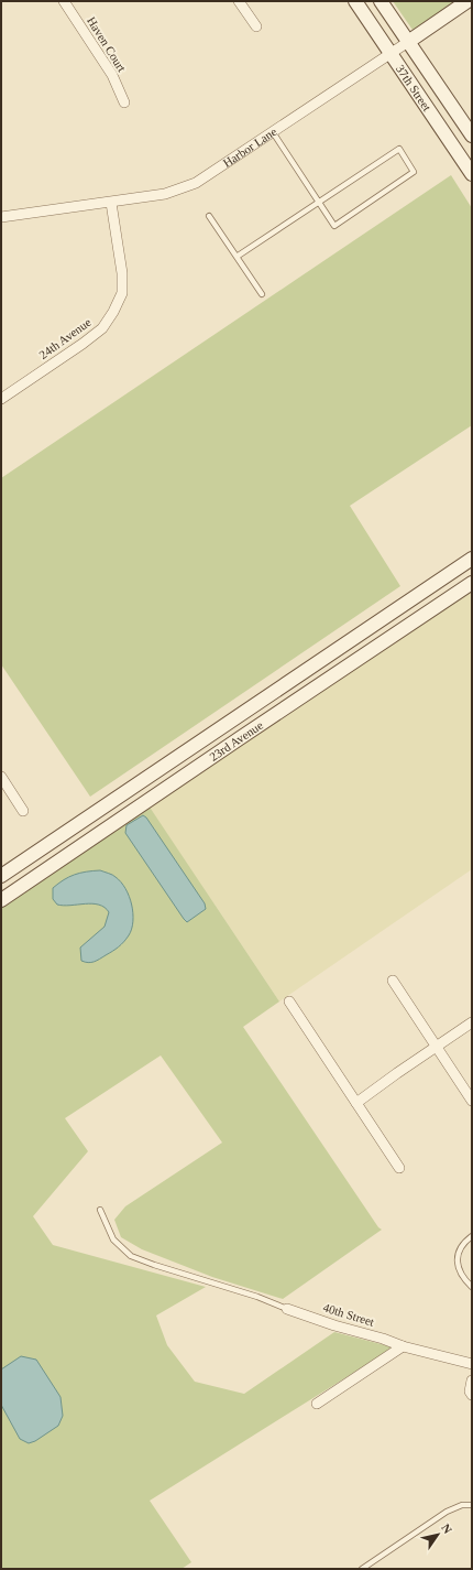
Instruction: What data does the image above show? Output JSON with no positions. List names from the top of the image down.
{
  "streets": {
    "main road": ["37th Street", "Harbor Lane", "23rd Avenue"],
    "street": ["Haven Court", "24th Avenue", "40th Street"]
  },
  "crossings": [
    ["37th Street", "Harbor Lane"],
    ["Harbor Lane", "24th Avenue"]
  ],
  "north": "top right"
}
